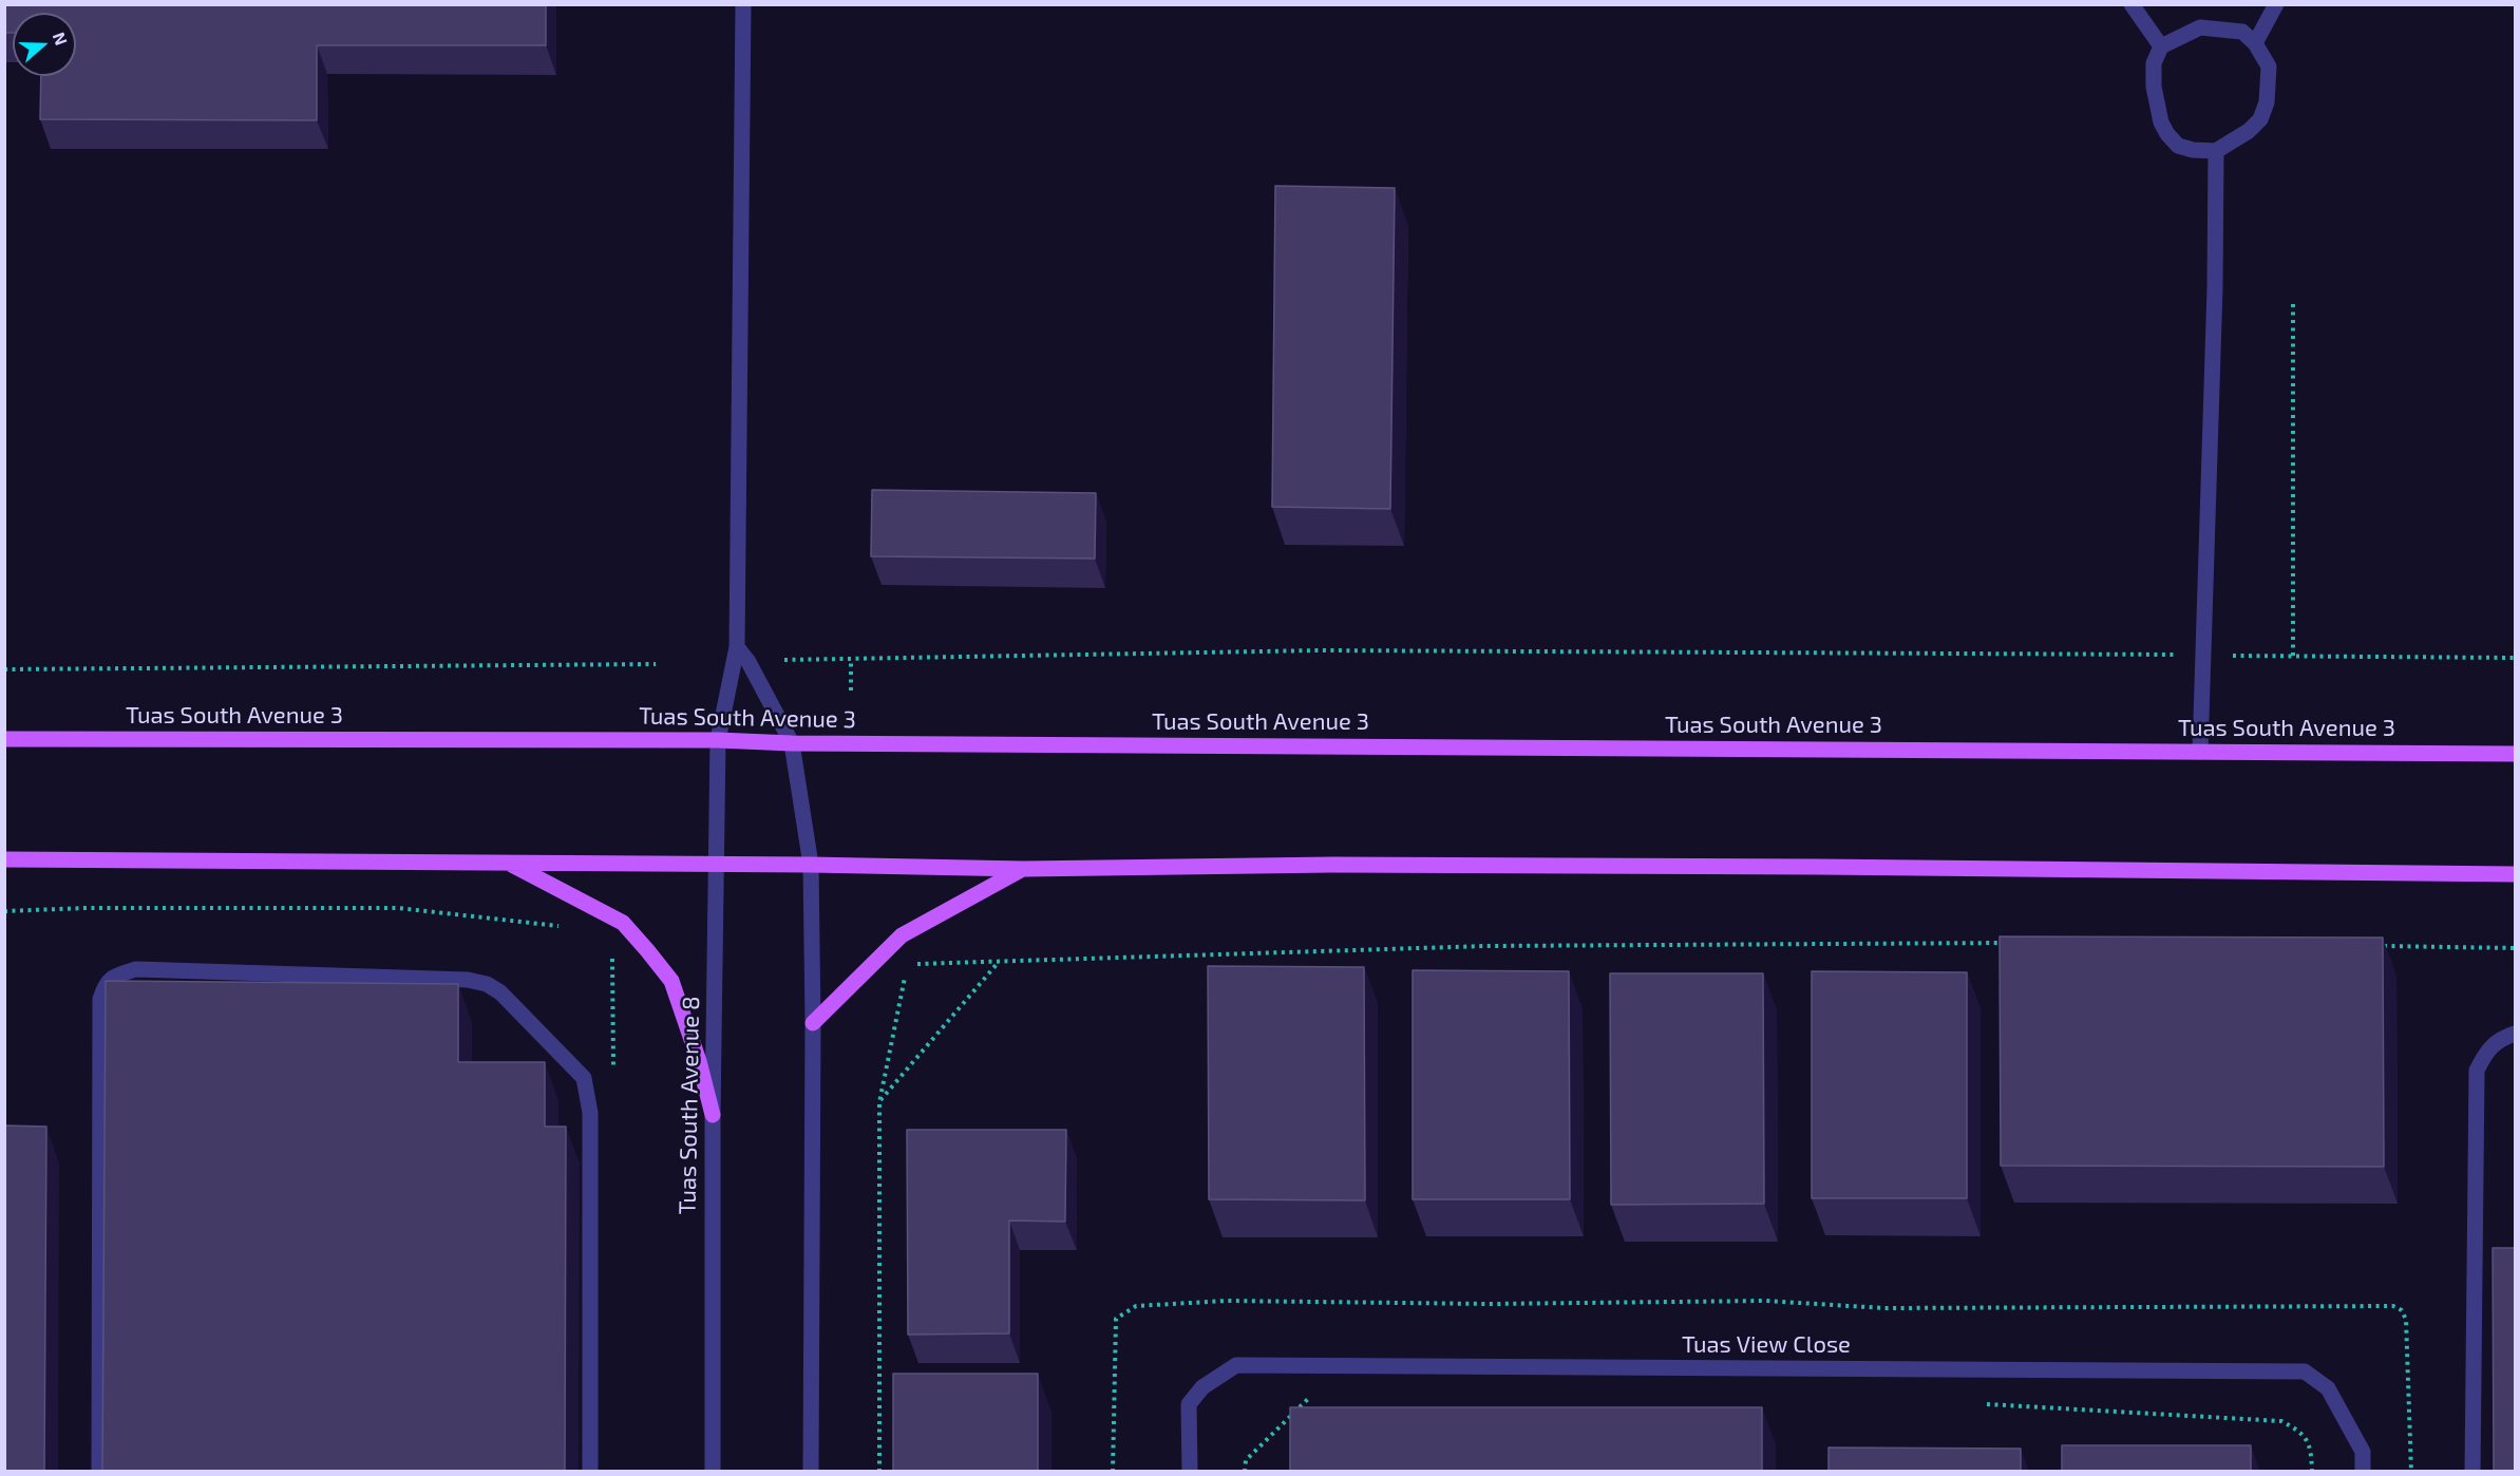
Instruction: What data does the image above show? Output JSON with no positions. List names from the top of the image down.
{
  "streets": {
    "main road": ["Tuas South Avenue 3"],
    "street": ["Tuas South Avenue 8", "Tuas View Close"]
  },
  "crossings": [
    ["Tuas South Avenue 3", "Tuas South Avenue 8"]
  ],
  "north": "right"
}
